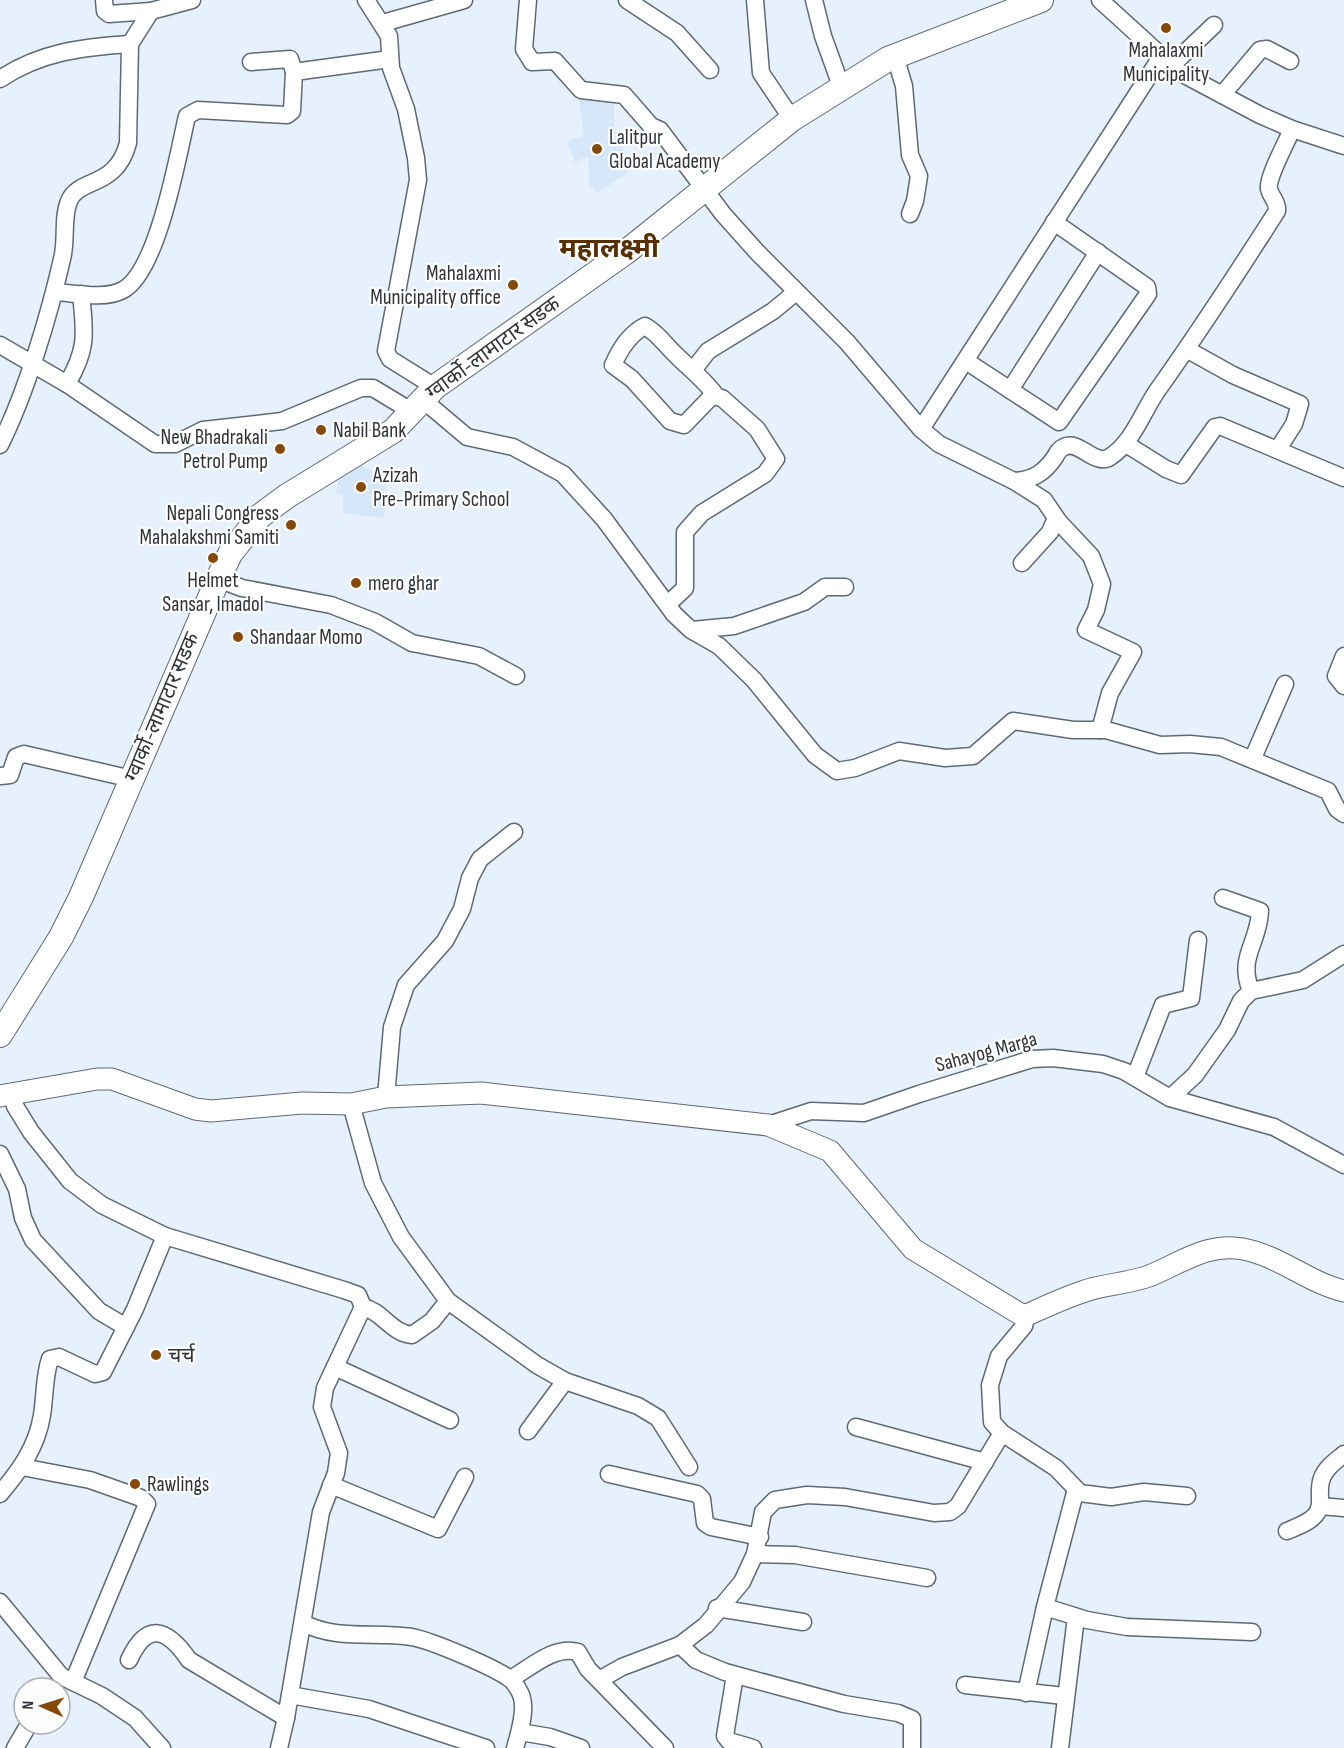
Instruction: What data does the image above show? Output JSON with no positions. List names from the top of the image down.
{
  "streets": {
    "main road": ["ग्वार्को-लामाटार सडक"],
    "street": ["Sahayog Marga"]
  },
  "districts": ["महालक्ष्मी"],
  "places": [
    "Mahalaxmi Municipality",
    "Lalitpur Global Academy",
    "Mahalaxmi Municipality office",
    "Nabil Bank",
    "New Bhadrakali Petrol Pump",
    "Azizah Pre-Primary School",
    "Nepali Congress Mahalakshmi Samiti",
    "Helmet Sansar, Imadol",
    "mero ghar",
    "Shandaar Momo",
    "चर्च",
    "Rawlings"
  ],
  "north": "left"
}
